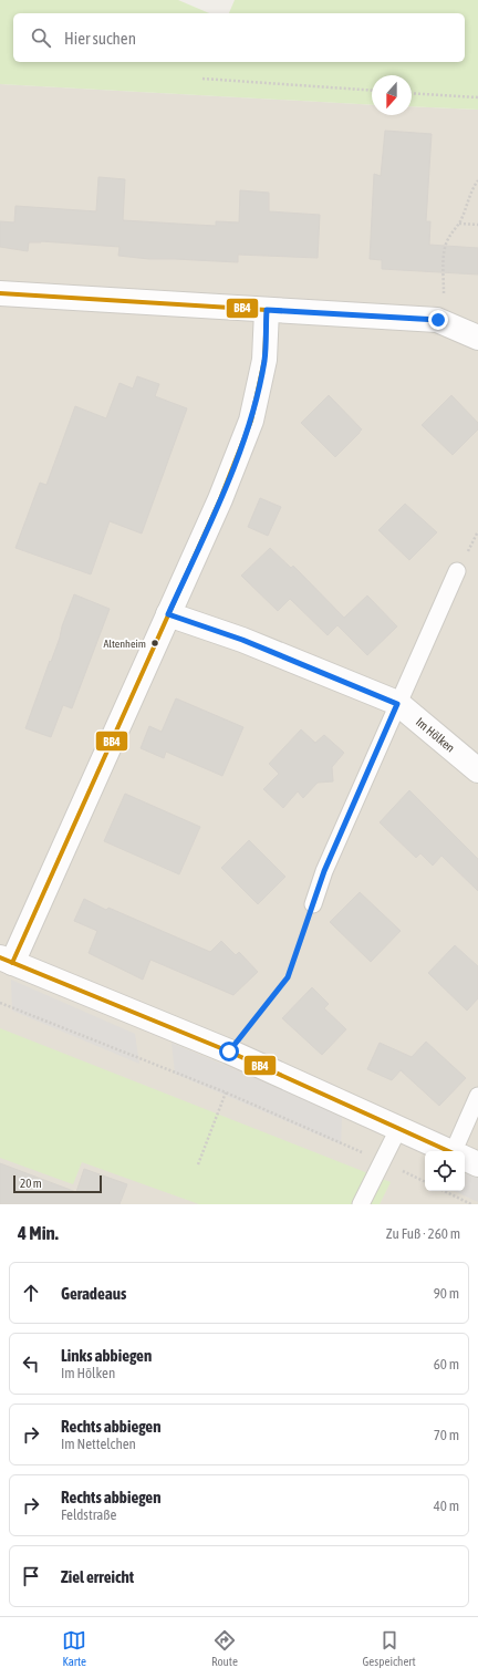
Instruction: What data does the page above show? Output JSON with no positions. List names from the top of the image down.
{
  "streets": {
    "street": ["Im Hölken"]
  },
  "places": ["Altenheim"],
  "lines": ["transit line BB4"],
  "scale_bar": "20 m",
  "north": "bottom",
  "page": {
    "search": "Hier suchen",
    "scale": "20 m",
    "heading": ["4 Min.", "Zu Fuß · 260 m"],
    "list": [
      ["Geradeaus", "90 m"],
      ["Links abbiegen", "Im Hölken", "60 m"],
      ["Rechts abbiegen", "Im Nettelchen", "70 m"],
      ["Rechts abbiegen", "Feldstraße", "40 m"],
      "Ziel erreicht"
    ],
    "nav": ["Karte", "Route", "Gespeichert"]
  }
}
